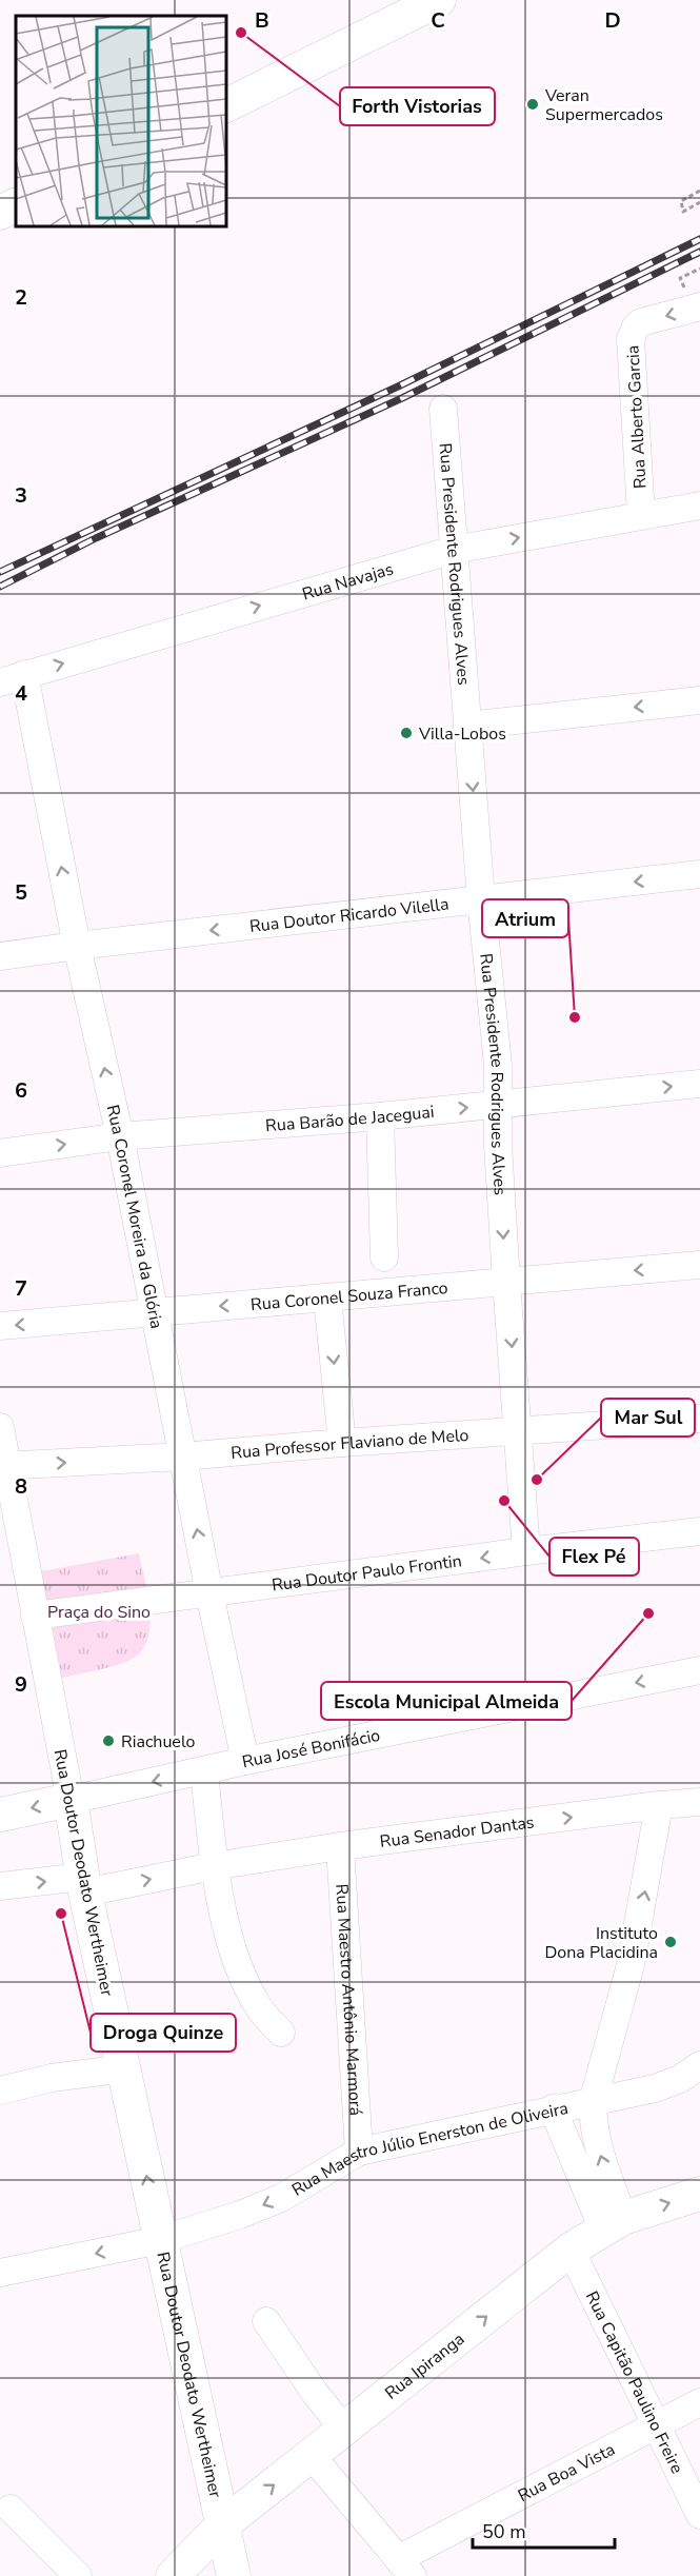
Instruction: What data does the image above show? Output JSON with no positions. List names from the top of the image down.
{
  "streets": {
    "main road": ["Rua Doutor Deodato Wertheimer", "Rua Ipiranga"],
    "street": [
      "Rua Alberto Garcia",
      "Rua Presidente Rodrigues Alves",
      "Rua Navajas",
      "Rua Doutor Ricardo Vilella",
      "Rua Barão de Jaceguai",
      "Rua Coronel Moreira da Glória",
      "Rua Coronel Souza Franco",
      "Rua Professor Flaviano de Melo",
      "Rua Doutor Paulo Frontin",
      "Rua José Bonifácio",
      "Rua Senador Dantas",
      "Rua Maestro Antônio Marmorá",
      "Rua Maestro Júlio Enerston de Oliveira",
      "Rua Capitão Paulino Freire",
      "Rua Boa Vista"
    ]
  },
  "crossings": [
    ["Rua Alberto Garcia", "Rua Navajas"],
    ["Rua Presidente Rodrigues Alves", "Rua Navajas"],
    ["Rua Presidente Rodrigues Alves", "Rua Doutor Ricardo Vilella"],
    ["Rua Presidente Rodrigues Alves", "Rua Barão de Jaceguai"],
    ["Rua Presidente Rodrigues Alves", "Rua Coronel Souza Franco"],
    ["Rua Presidente Rodrigues Alves", "Rua Professor Flaviano de Melo"],
    ["Rua Presidente Rodrigues Alves", "Rua Doutor Paulo Frontin"],
    ["Rua Navajas", "Rua Coronel Moreira da Glória"],
    ["Rua Doutor Ricardo Vilella", "Rua Coronel Moreira da Glória"],
    ["Rua Barão de Jaceguai", "Rua Coronel Moreira da Glória"],
    ["Rua Coronel Moreira da Glória", "Rua Coronel Souza Franco"],
    ["Rua Coronel Moreira da Glória", "Rua Professor Flaviano de Melo"],
    ["Rua Coronel Moreira da Glória", "Rua Doutor Paulo Frontin"],
    ["Rua Coronel Moreira da Glória", "Rua José Bonifácio"],
    ["Rua Professor Flaviano de Melo", "Rua Doutor Deodato Wertheimer"],
    ["Rua Doutor Paulo Frontin", "Rua Doutor Deodato Wertheimer"],
    ["Rua José Bonifácio", "Rua Doutor Deodato Wertheimer"],
    ["Rua Senador Dantas", "Rua Doutor Deodato Wertheimer"],
    ["Rua Senador Dantas", "Rua Maestro Antônio Marmorá"],
    ["Rua Doutor Deodato Wertheimer", "Rua Maestro Júlio Enerston de Oliveira"],
    ["Rua Doutor Deodato Wertheimer", "Rua Ipiranga"],
    ["Rua Maestro Antônio Marmorá", "Rua Maestro Júlio Enerston de Oliveira"],
    ["Rua Ipiranga", "Rua Capitão Paulino Freire"],
    ["Rua Capitão Paulino Freire", "Rua Boa Vista"]
  ],
  "one_way": [
    "Rua Alberto Garcia",
    "Rua Barão de Jaceguai",
    "Rua Coronel Moreira da Glória",
    "Rua Coronel Souza Franco",
    "Rua Doutor Paulo Frontin",
    "Rua José Bonifácio",
    "Rua Senador Dantas",
    "Rua Ipiranga"
  ],
  "parks": ["Praça do Sino"],
  "places": [
    "Forth Vistorias",
    "Veran Supermercados",
    "Villa-Lobos",
    "Atrium",
    "Mar Sul",
    "Flex Pé",
    "Escola Municipal Almeida",
    "Riachuelo",
    "Droga Quinze",
    "Instituto Dona Placidina"
  ],
  "scale_bar": "50 m",
  "grid": {
    "columns": ["B", "C", "D"],
    "rows": [
      "2",
      "3",
      "4",
      "5",
      "6",
      "7",
      "8",
      "9"
    ]
  }
}
